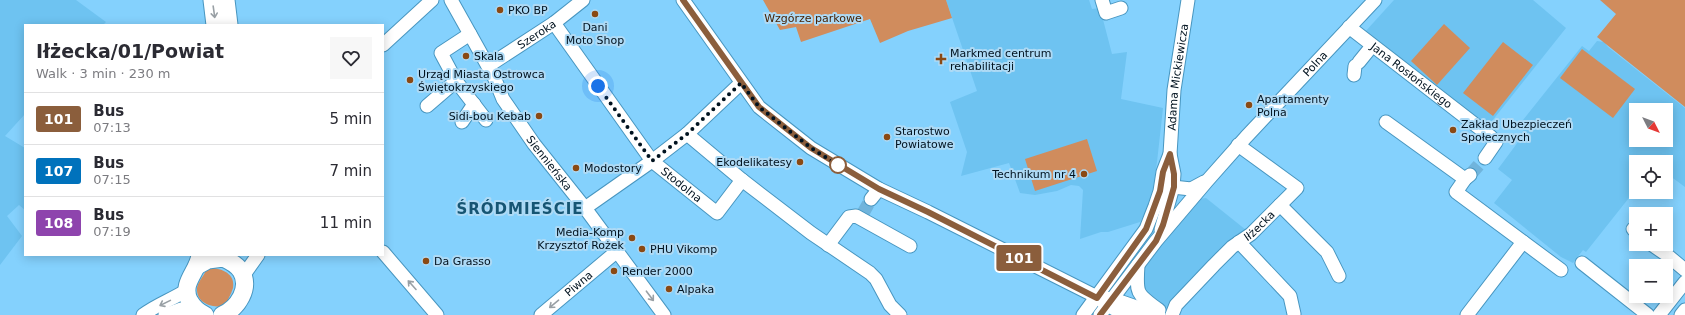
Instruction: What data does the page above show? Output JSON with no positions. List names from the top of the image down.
{
  "streets": {
    "street": [
      "Szeroka",
      "Polna",
      "Jana Rosłońskiego",
      "Adama Mickiewicza",
      "Siennieńska",
      "Stodolna",
      "Iłżecka",
      "Piwna"
    ]
  },
  "crossings": [
    ["Szeroka", "Siennieńska"],
    ["Szeroka", "Stodolna"],
    ["Polna", "Jana Rosłońskiego"],
    ["Polna", "Adama Mickiewicza"],
    ["Polna", "Iłżecka"],
    ["Siennieńska", "Piwna"]
  ],
  "one_way": ["Piwna"],
  "districts": ["ŚRÓDMIEŚCIE"],
  "parks": ["Wzgórze parkowe"],
  "places": {
    "other": [
      "PKO BP",
      "Dani Moto Shop",
      "Skala",
      "Urząd Miasta Ostrowca Świętokrzyskiego",
      "Apartamenty Polna",
      "Sidi-bou Kebab",
      "Zakład Ubezpieczeń Społecznych",
      "Starostwo Powiatowe",
      "Ekodelikatesy",
      "Modostory",
      "Technikum nr 4",
      "Media-Komp Krzysztof Rożek",
      "PHU Vikomp",
      "Da Grasso",
      "Render 2000",
      "Alpaka"
    ],
    "health": ["Markmed centrum rehabilitacji"]
  },
  "lines": ["bus line 101"],
  "north": "bottom right",
  "page": {
    "on_map": "101",
    "heading": ["Iłżecka/01/Powiat", "Walk · 3 min · 230 m"],
    "list": [
      {
        "mark": "101",
        "name": "Bus",
        "note": "07:13",
        "value": "5 min"
      },
      {
        "mark": "107",
        "name": "Bus",
        "note": "07:15",
        "value": "7 min"
      },
      {
        "mark": "108",
        "name": "Bus",
        "note": "07:19",
        "value": "11 min"
      }
    ],
    "map_buttons": ["+", "−"]
  }
}
